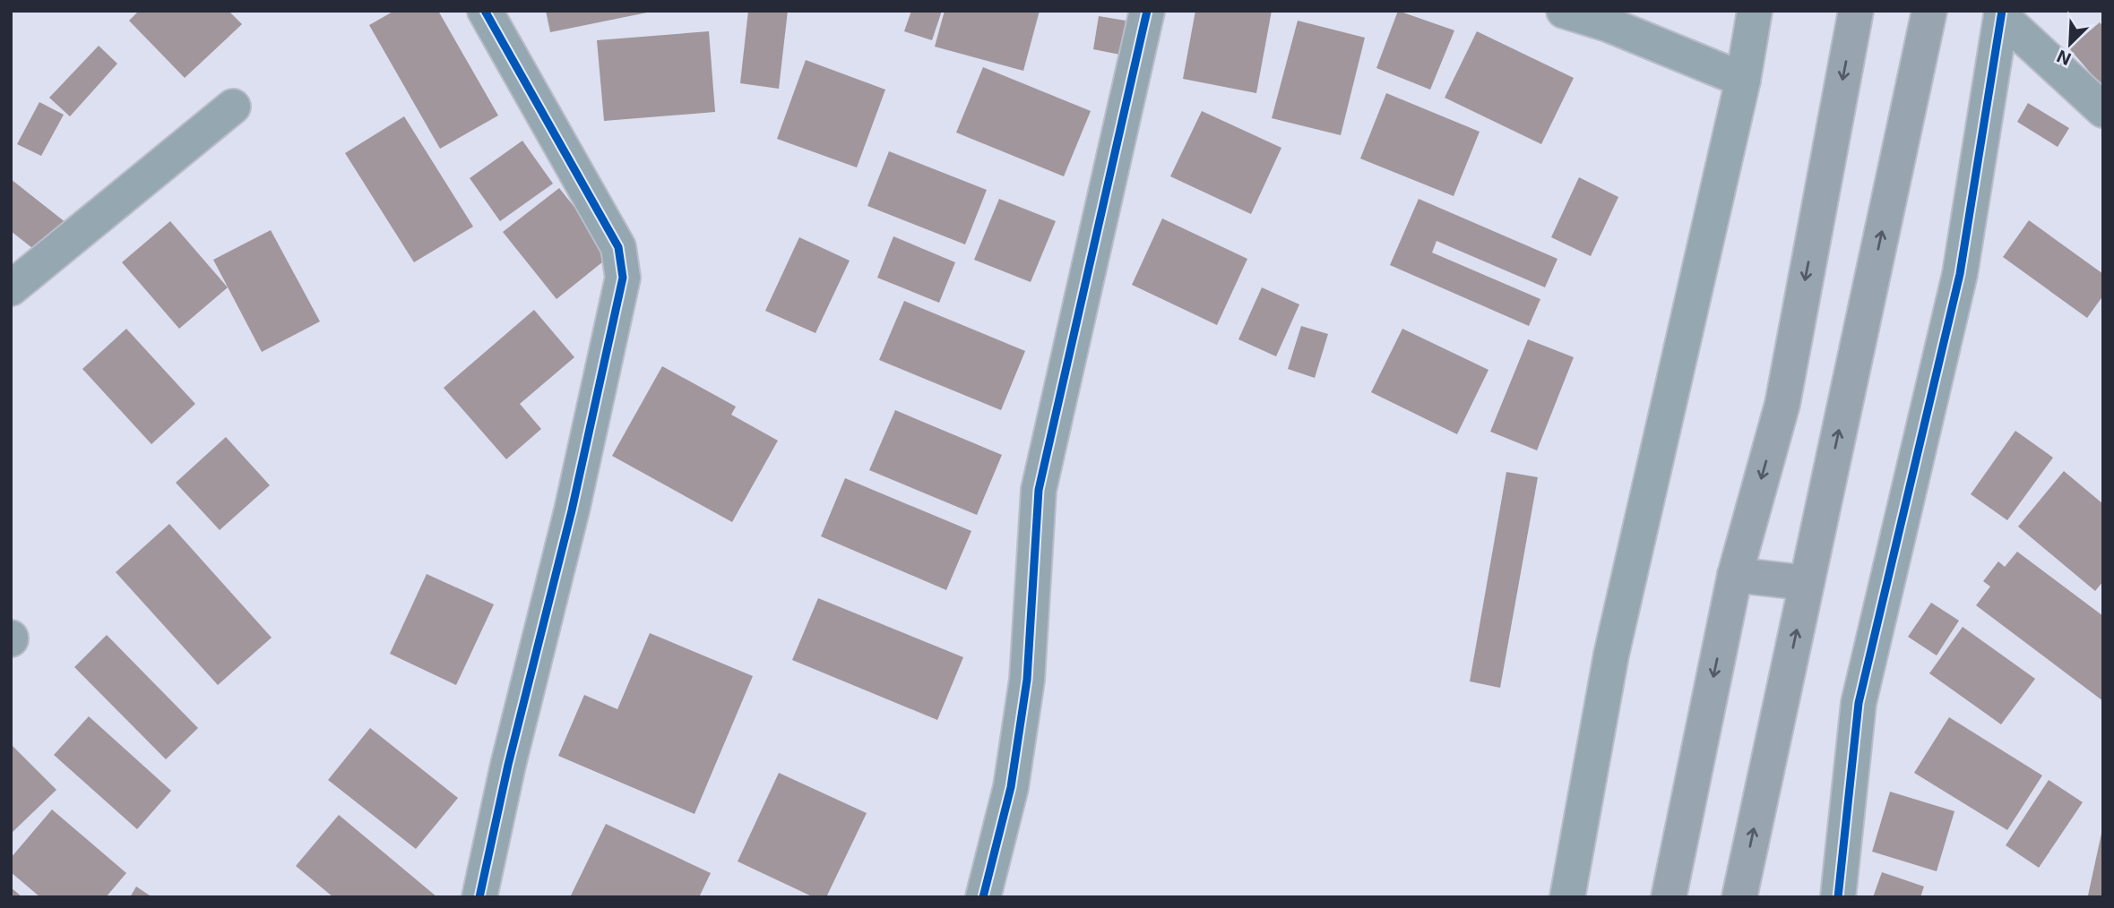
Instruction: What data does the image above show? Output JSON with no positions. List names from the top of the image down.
{
  "north": "bottom left"
}
